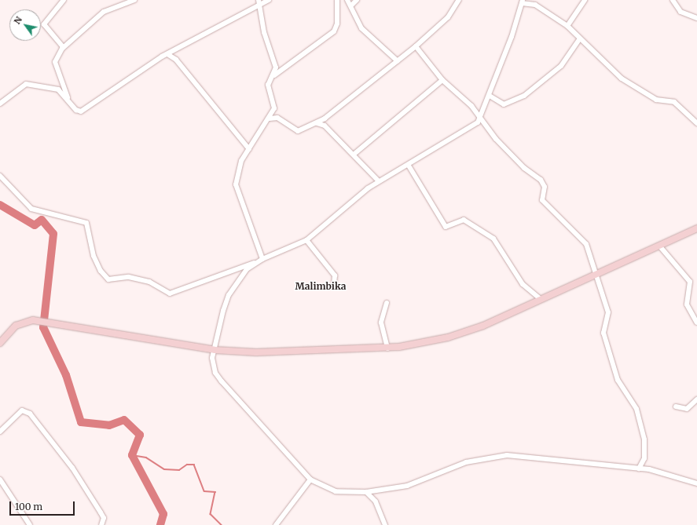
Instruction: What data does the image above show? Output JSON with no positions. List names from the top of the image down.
{
  "districts": ["Malimbika"],
  "scale_bar": "100 m",
  "north": "top left"
}
